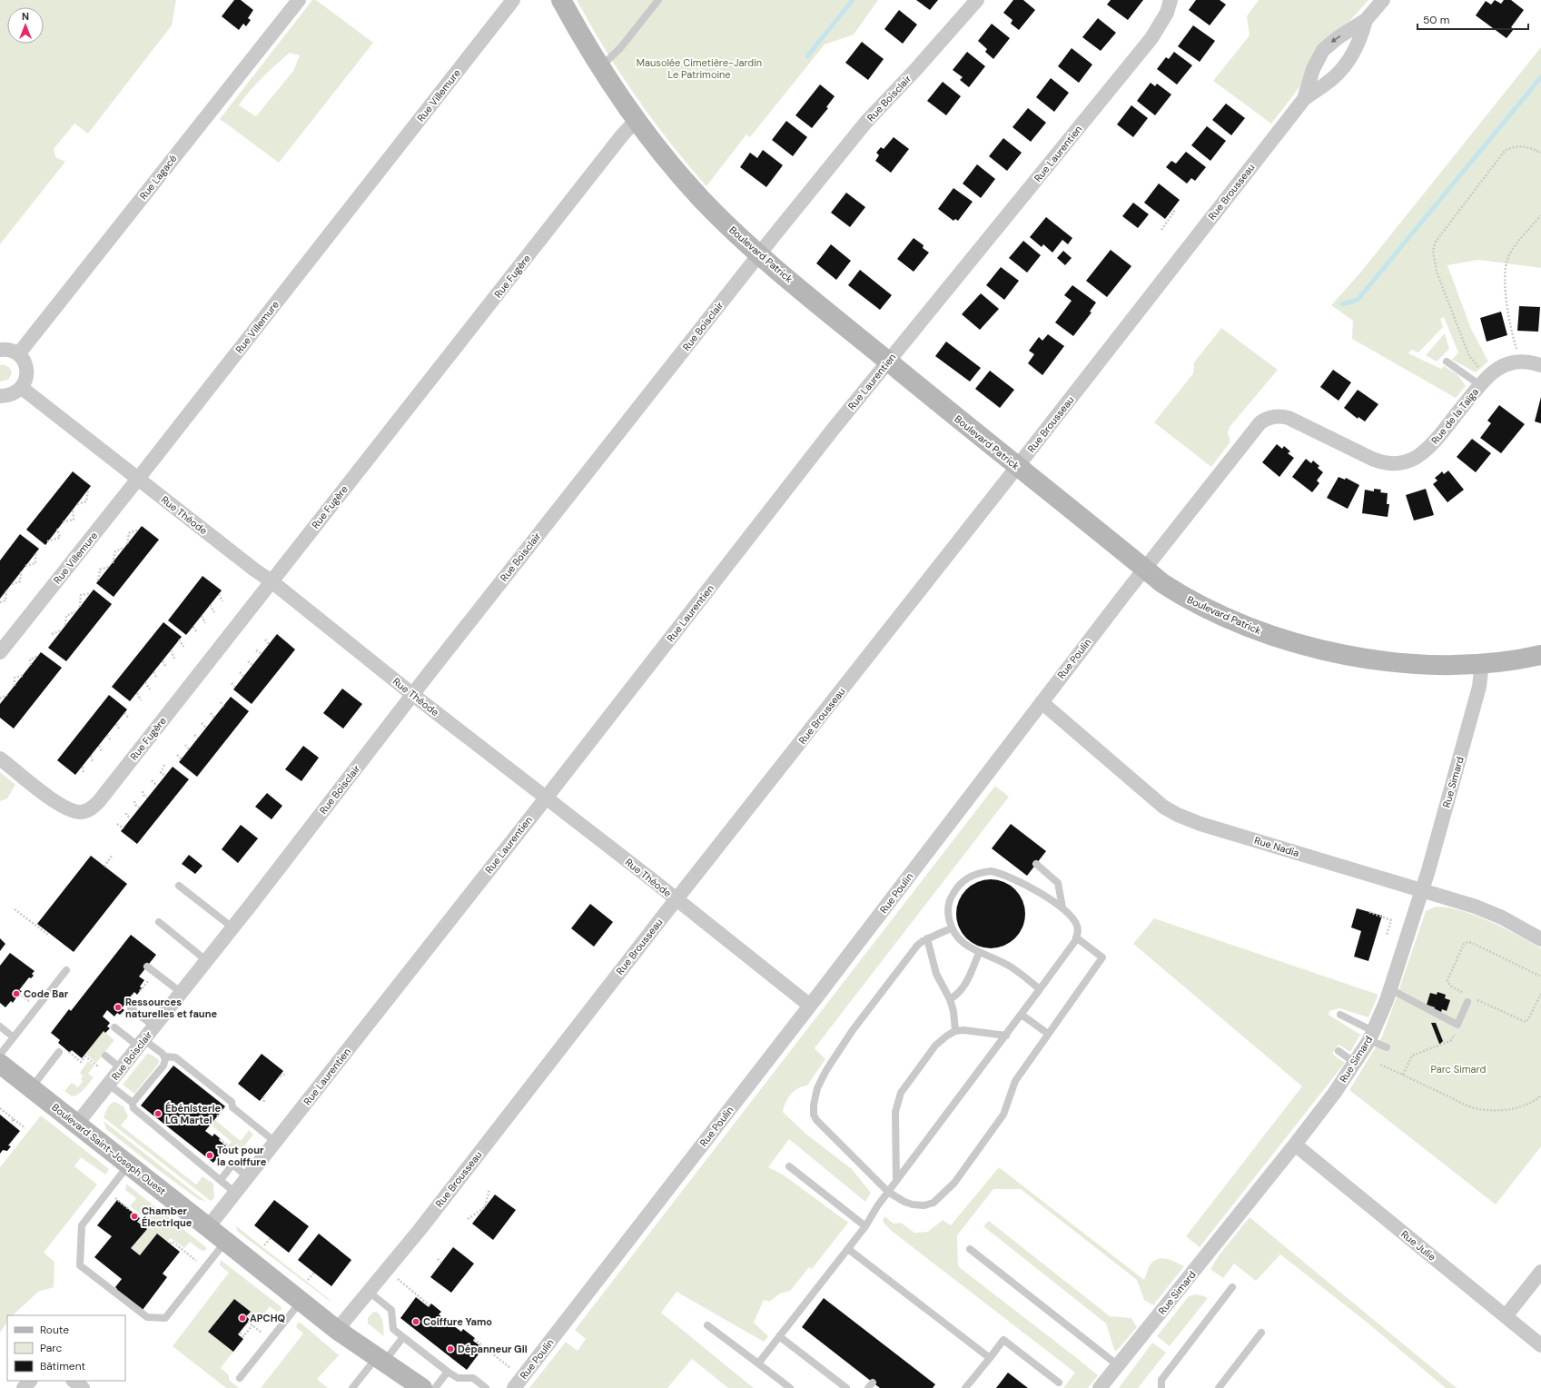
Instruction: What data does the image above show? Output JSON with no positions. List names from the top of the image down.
{
  "streets": {
    "street": [
      "Rue Villemure",
      "Rue Boisclair",
      "Rue Laurentien",
      "Rue Lagacé",
      "Rue Brousseau",
      "Boulevard Patrick",
      "Rue Fugère",
      "Rue de la Taïga",
      "Rue Théode",
      "Rue Poulin",
      "Rue Simard",
      "Rue Nadia",
      "Boulevard Saint-Joseph Ouest",
      "Rue Julie"
    ]
  },
  "crossings": [
    ["Rue Villemure", "Rue Théode"],
    ["Rue Boisclair", "Boulevard Patrick"],
    ["Rue Boisclair", "Rue Théode"],
    ["Rue Boisclair", "Boulevard Saint-Joseph Ouest"],
    ["Rue Laurentien", "Boulevard Patrick"],
    ["Rue Laurentien", "Rue Théode"],
    ["Rue Laurentien", "Boulevard Saint-Joseph Ouest"],
    ["Rue Brousseau", "Boulevard Patrick"],
    ["Rue Brousseau", "Rue Théode"],
    ["Rue Brousseau", "Boulevard Saint-Joseph Ouest"],
    ["Boulevard Patrick", "Rue Fugère"],
    ["Boulevard Patrick", "Rue Poulin"],
    ["Boulevard Patrick", "Rue Simard"],
    ["Rue Fugère", "Rue Théode"],
    ["Rue de la Taïga", "Rue Poulin"],
    ["Rue Théode", "Rue Poulin"],
    ["Rue Poulin", "Rue Nadia"],
    ["Rue Simard", "Rue Nadia"],
    ["Rue Simard", "Rue Julie"]
  ],
  "parks": ["Mausolée Cimetière-Jardin Le Patrimoine", "Parc Simard"],
  "places": [
    "Code Bar",
    "Ressources naturelles et faune",
    "Ébénisterie LG Martel",
    "Tout pour la coiffure",
    "Chamber Électrique",
    "APCHQ",
    "Coiffure Yamo",
    "Dépanneur Gil"
  ],
  "legend": ["Route", "Parc", "Bâtiment"],
  "scale_bar": "50 m",
  "north": "top"
}
